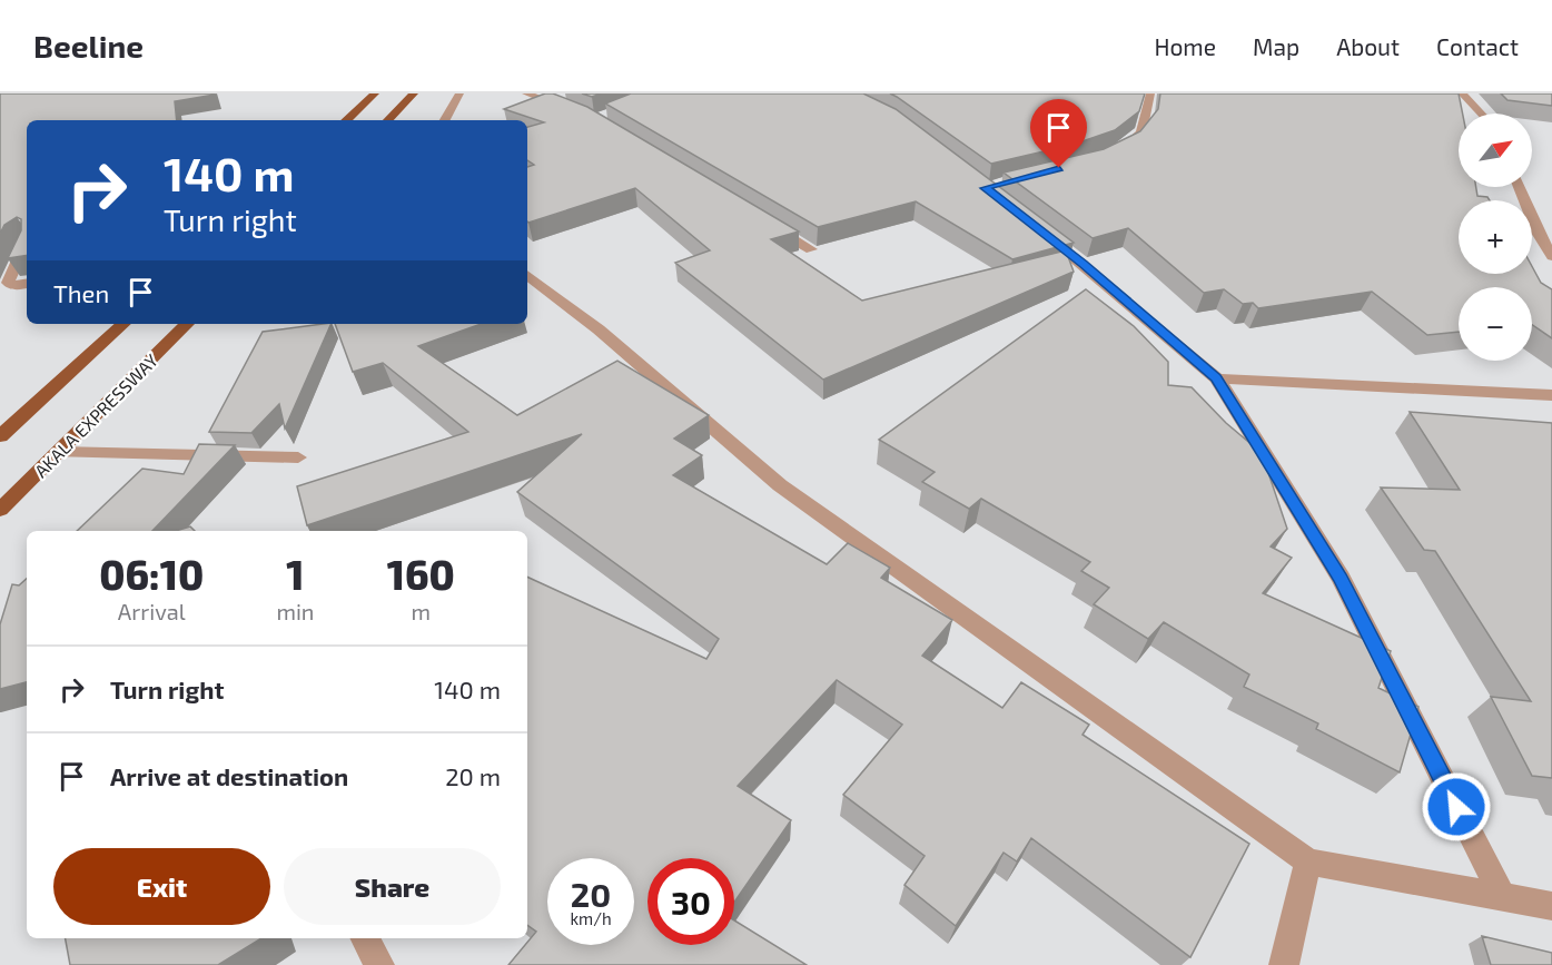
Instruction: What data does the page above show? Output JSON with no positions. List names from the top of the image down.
{
  "streets": {
    "main road": ["AKALA EXPRESSWAY"]
  },
  "north": "top right",
  "page": {
    "header": "Beeline",
    "nav": [
      "Home",
      "Map",
      "About",
      "Contact"
    ],
    "map_buttons": ["+", "−"],
    "turn": ["140 m", "Turn right"],
    "then": "Then",
    "eta": [
      "06:10",
      "Arrival",
      "1",
      "min",
      "160",
      "m"
    ],
    "list": [
      {
        "name": "Turn right",
        "value": "140 m"
      },
      {
        "name": "Arrive at destination",
        "value": "20 m"
      }
    ],
    "buttons": ["Exit", "Share"],
    "speed": "20 km/h",
    "limit": "30"
  }
}
